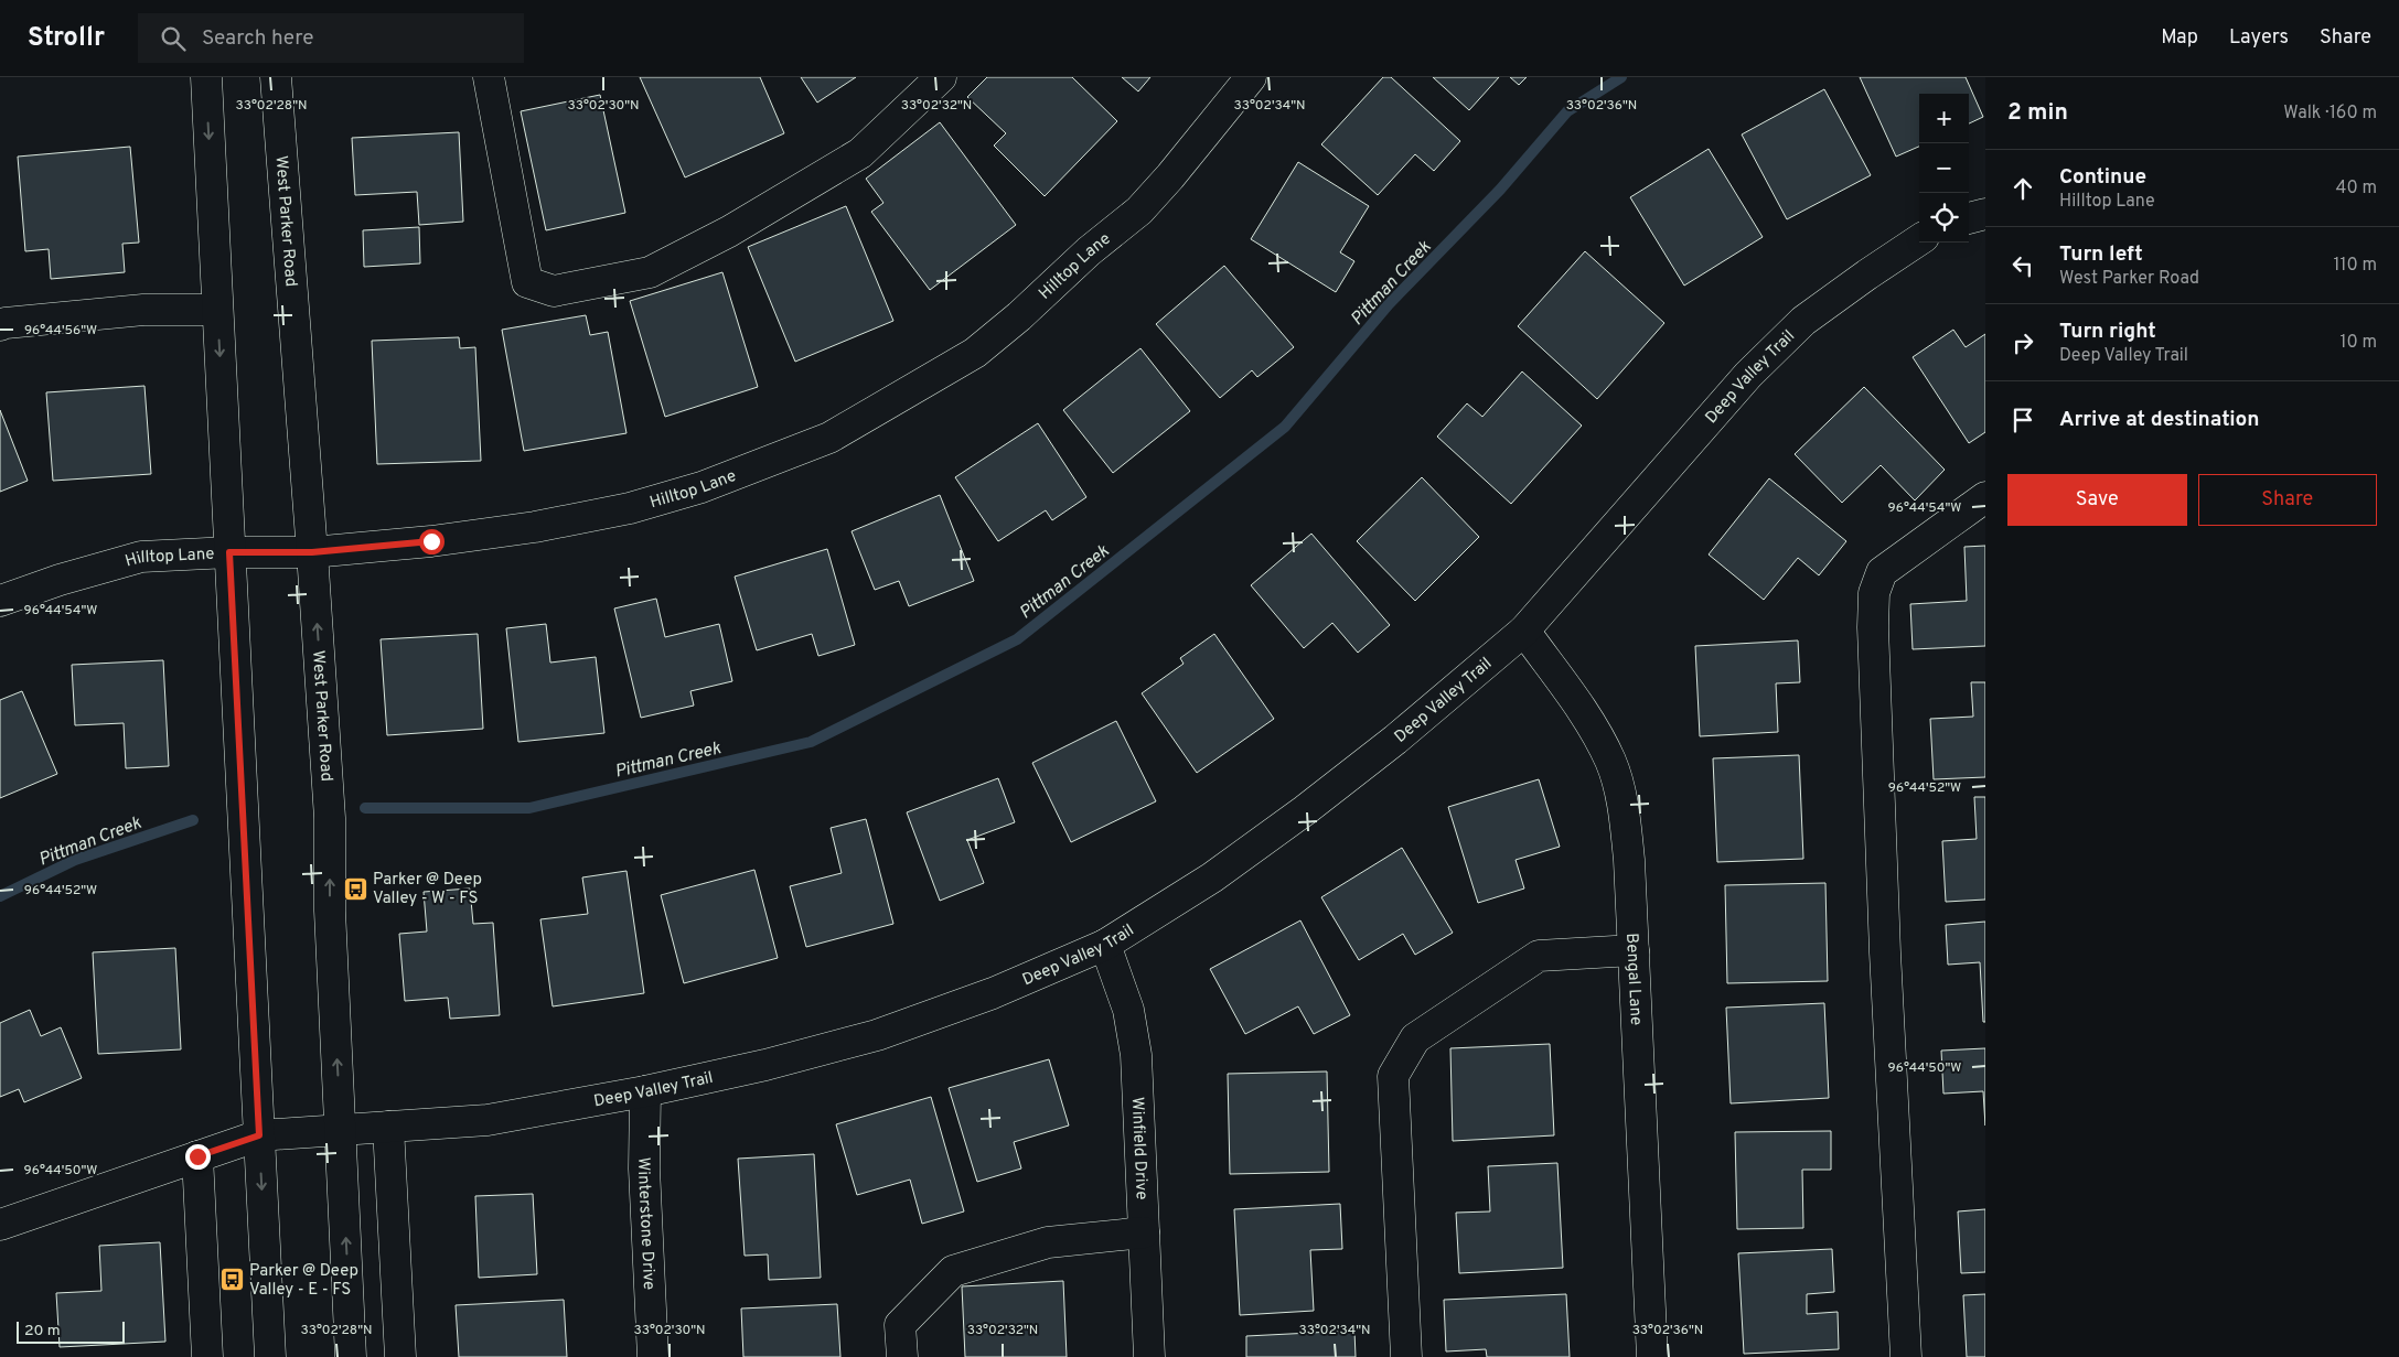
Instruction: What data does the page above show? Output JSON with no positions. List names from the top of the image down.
{
  "streets": {
    "street": [
      "West Parker Road",
      "Hilltop Lane",
      "Deep Valley Trail",
      "Bengal Lane",
      "Winfield Drive",
      "Winterstone Drive"
    ]
  },
  "crossings": [
    ["West Parker Road", "Hilltop Lane"],
    ["West Parker Road", "Deep Valley Trail"],
    ["Deep Valley Trail", "Bengal Lane"],
    ["Deep Valley Trail", "Winfield Drive"],
    ["Deep Valley Trail", "Winterstone Drive"]
  ],
  "water": ["Pittman Creek"],
  "places": {
    "bus stop": ["Parker @ Deep Valley - W - FS", "Parker @ Deep Valley - E - FS"]
  },
  "scale_bar": "20 m",
  "page": {
    "header": "Strollr",
    "search": "Search here",
    "nav": ["Map", "Layers", "Share"],
    "heading": ["2 min", "Walk · 160 m"],
    "map_buttons": ["+", "−"],
    "list": [
      ["Continue", "Hilltop Lane", "40 m"],
      ["Turn left", "West Parker Road", "110 m"],
      ["Turn right", "Deep Valley Trail", "10 m"],
      "Arrive at destination"
    ],
    "buttons": ["Save", "Share"],
    "scale": "20 m"
  },
  "coordinates": [
    "33°02'28\"N",
    "33°02'30\"N",
    "33°02'32\"N",
    "33°02'34\"N",
    "33°02'36\"N",
    "96°44'56\"W",
    "96°44'54\"W",
    "96°44'52\"W",
    "96°44'50\"W"
  ]
}
